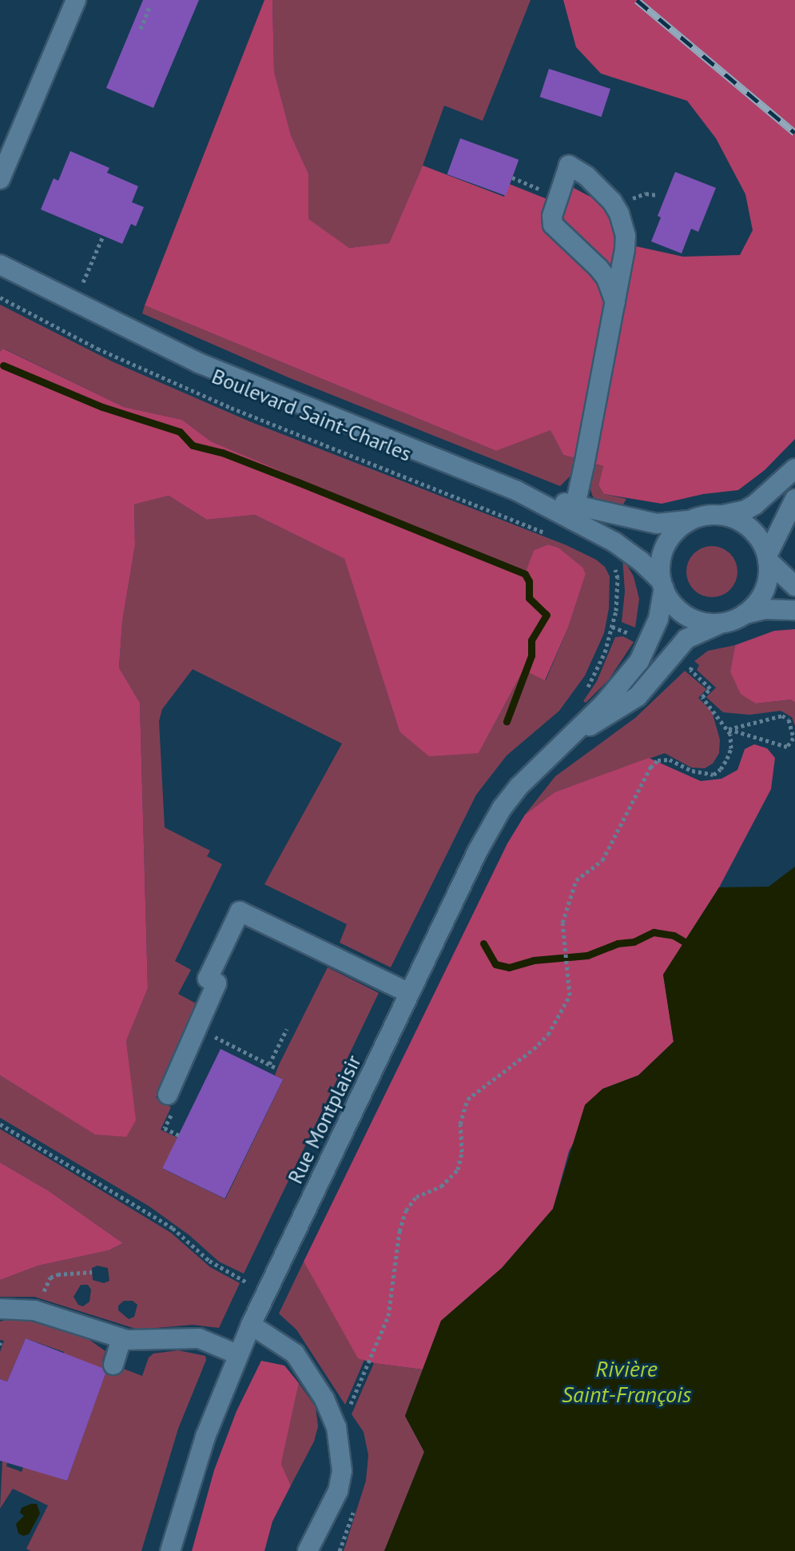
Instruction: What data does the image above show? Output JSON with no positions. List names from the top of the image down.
{
  "streets": {
    "street": ["Boulevard Saint-Charles", "Rue Montplaisir"]
  },
  "crossings": [
    ["Boulevard Saint-Charles", "Rue Montplaisir"]
  ],
  "water": ["Rivière Saint-François"]
}
